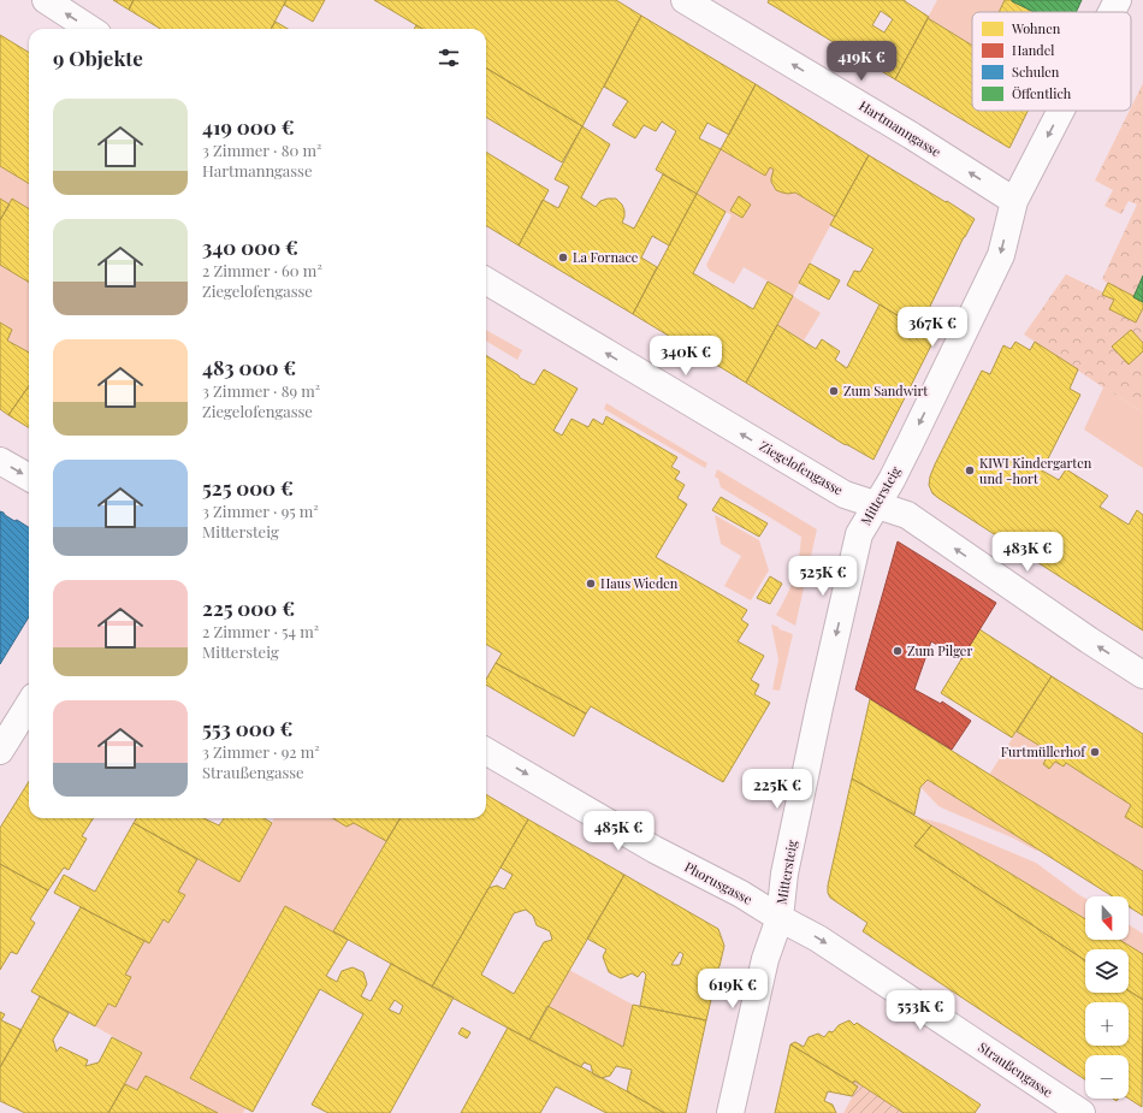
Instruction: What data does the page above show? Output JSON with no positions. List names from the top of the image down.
{
  "streets": {
    "street": [
      "Hartmanngasse",
      "Ziegelofengasse",
      "Mittersteig",
      "Phorusgasse",
      "Straußengasse"
    ]
  },
  "crossings": [
    ["Hartmanngasse", "Mittersteig"],
    ["Ziegelofengasse", "Mittersteig"],
    ["Mittersteig", "Phorusgasse"],
    ["Mittersteig", "Straußengasse"],
    ["Phorusgasse", "Straußengasse"]
  ],
  "one_way": [
    "Hartmanngasse",
    "Ziegelofengasse",
    "Mittersteig",
    "Phorusgasse",
    "Straußengasse"
  ],
  "places": [
    "La Fornace",
    "Zum Sandwirt",
    "KIWI Kindergarten und -hort",
    "Haus Wieden",
    "Zum Pilger",
    "Furtmüllerhof"
  ],
  "legend": [
    "Wohnen",
    "Handel",
    "Schulen",
    "Öffentlich"
  ],
  "north": "bottom",
  "page": {
    "heading": "9 Objekte",
    "price": [
      "419K €",
      "367K €",
      "340K €",
      "483K €",
      "525K €",
      "225K €",
      "485K €",
      "619K €",
      "553K €"
    ],
    "list": [
      {
        "name": "419 000 €",
        "note": "3 Zimmer · 80 m² · Hartmanngasse"
      },
      {
        "name": "340 000 €",
        "note": "2 Zimmer · 60 m² · Ziegelofengasse"
      },
      {
        "name": "483 000 €",
        "note": "3 Zimmer · 89 m² · Ziegelofengasse"
      },
      {
        "name": "525 000 €",
        "note": "3 Zimmer · 95 m² · Mittersteig"
      },
      {
        "name": "225 000 €",
        "note": "2 Zimmer · 54 m² · Mittersteig"
      },
      {
        "name": "553 000 €",
        "note": "3 Zimmer · 92 m² · Straußengasse"
      }
    ],
    "map_buttons": ["+", "−"]
  }
}
